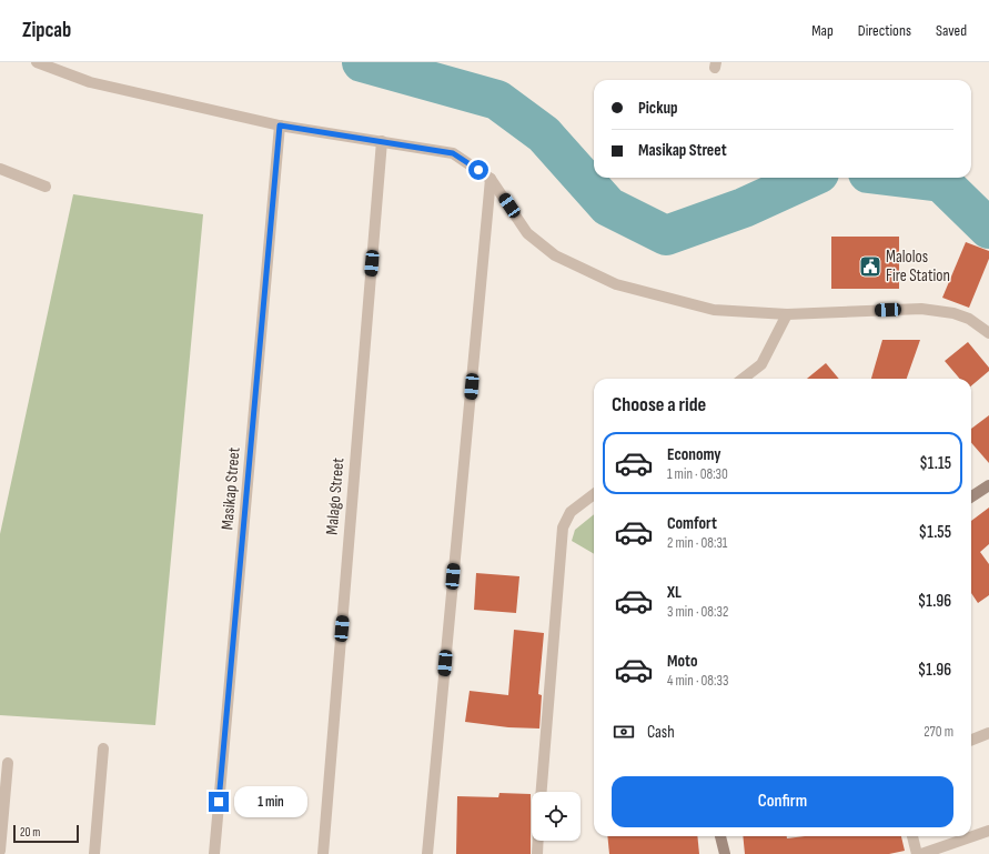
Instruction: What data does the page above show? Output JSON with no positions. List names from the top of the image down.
{
  "streets": {
    "street": ["Masikap Street", "Malago Street"]
  },
  "places": {
    "public building": ["Malolos Fire Station"]
  },
  "scale_bar": "20 m",
  "page": {
    "header": "Zipcab",
    "nav": ["Map", "Directions", "Saved"],
    "banner": ["Pickup", "Masikap Street"],
    "heading": "Choose a ride",
    "list": [
      {
        "name": "Economy",
        "note": "1 min · 08:30",
        "value": "$1.15"
      },
      {
        "name": "Comfort",
        "note": "2 min · 08:31",
        "value": "$1.55"
      },
      {
        "name": "XL",
        "note": "3 min · 08:32",
        "value": "$1.96"
      },
      {
        "name": "Moto",
        "note": "4 min · 08:33",
        "value": "$1.96"
      }
    ],
    "pay": ["Cash", "270 m"],
    "buttons": "Confirm",
    "bubble": "1 min",
    "scale": "20 m"
  }
}
